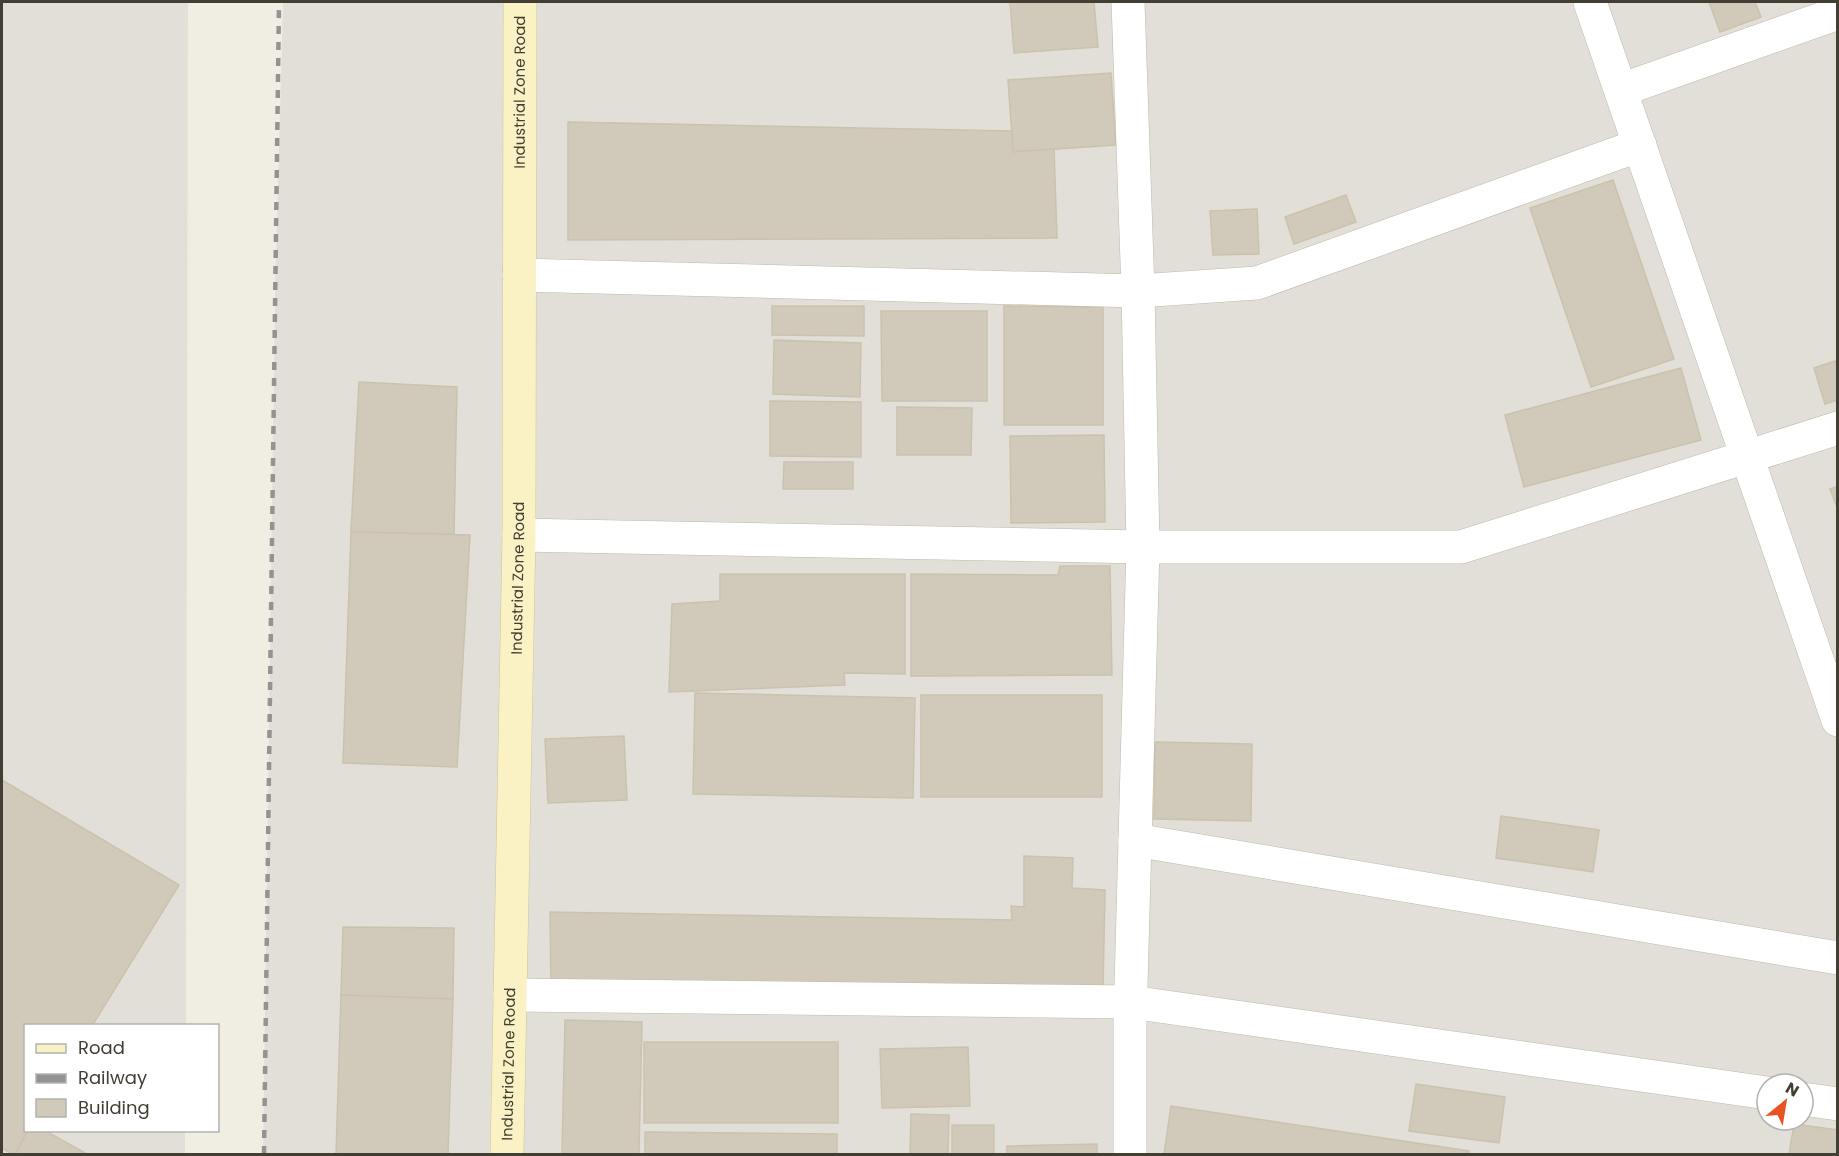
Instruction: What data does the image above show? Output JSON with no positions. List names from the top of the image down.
{
  "streets": {
    "street": ["Industrial Zone Road"]
  },
  "legend": ["Road", "Railway", "Building"],
  "north": "top right"
}
